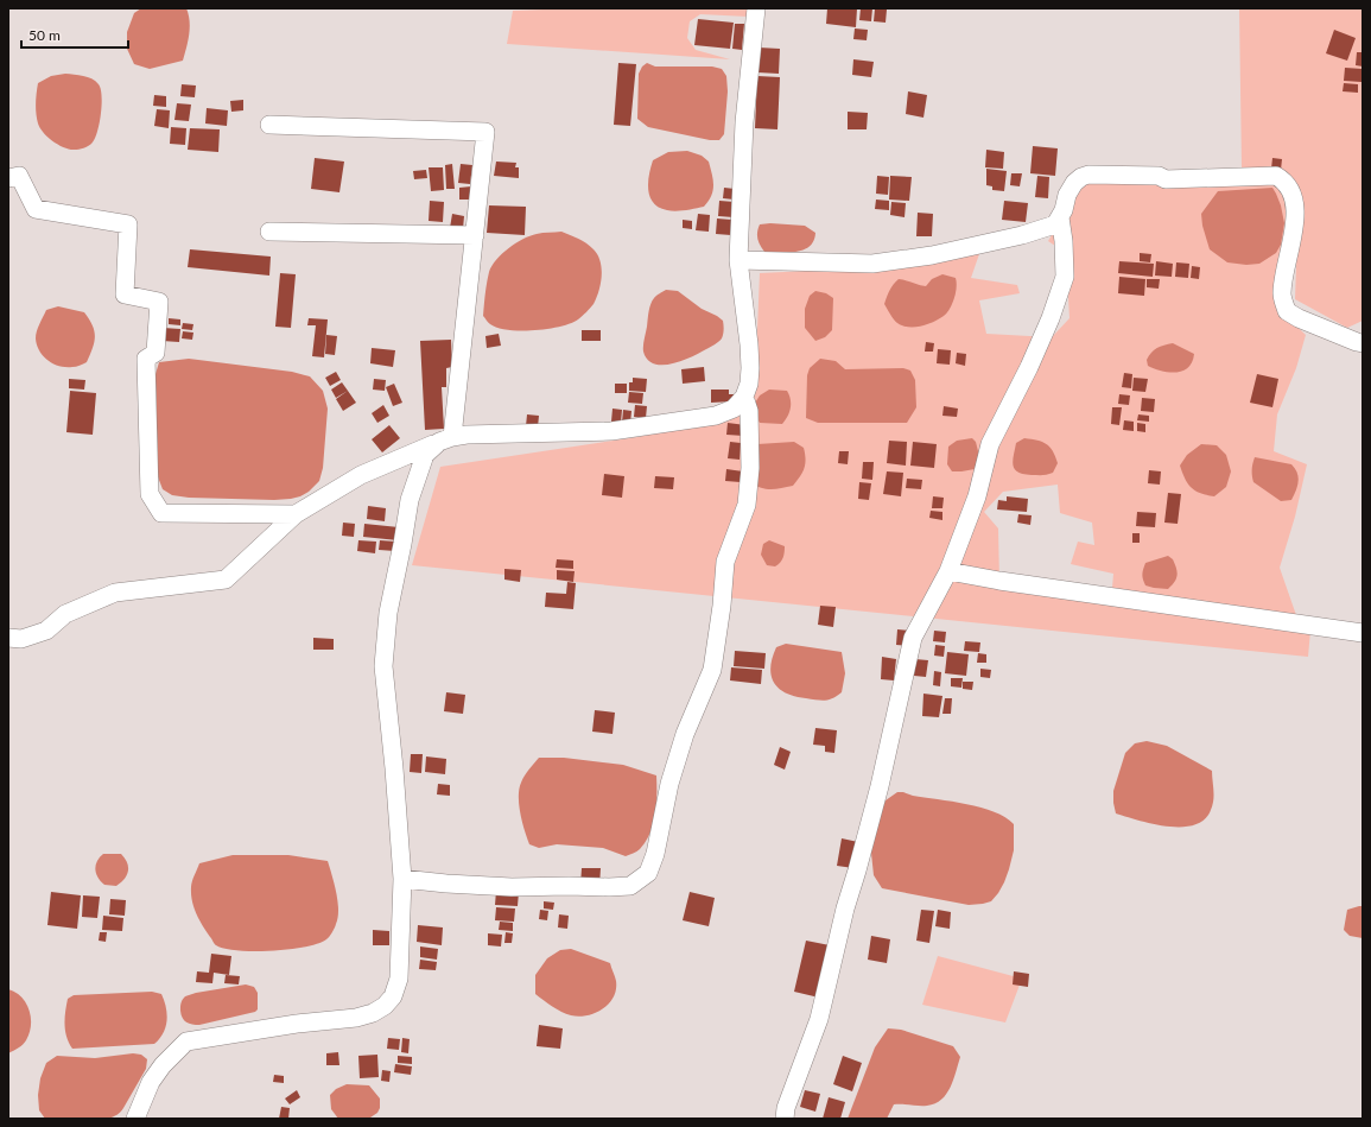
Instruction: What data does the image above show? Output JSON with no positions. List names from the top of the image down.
{
  "scale_bar": "50 m"
}
